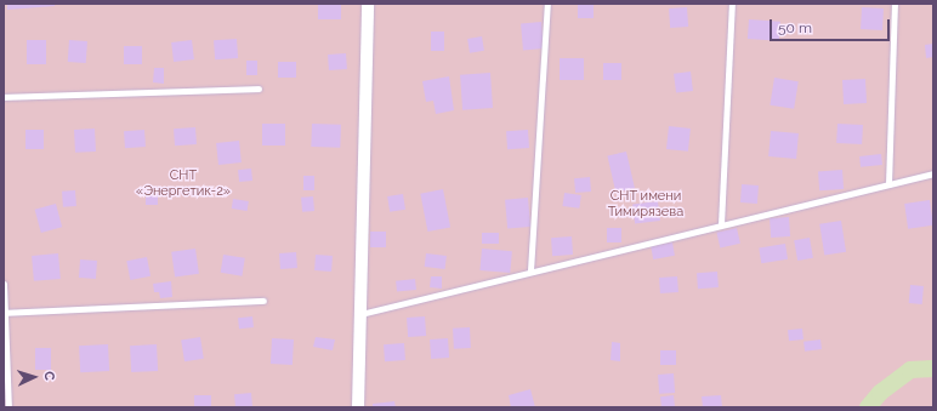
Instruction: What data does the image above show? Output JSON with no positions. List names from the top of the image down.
{
  "parks": ["СНТ «Энергетик-2»", "СНТ имени Тимирязева"],
  "scale_bar": "50 m",
  "north": "right"
}
